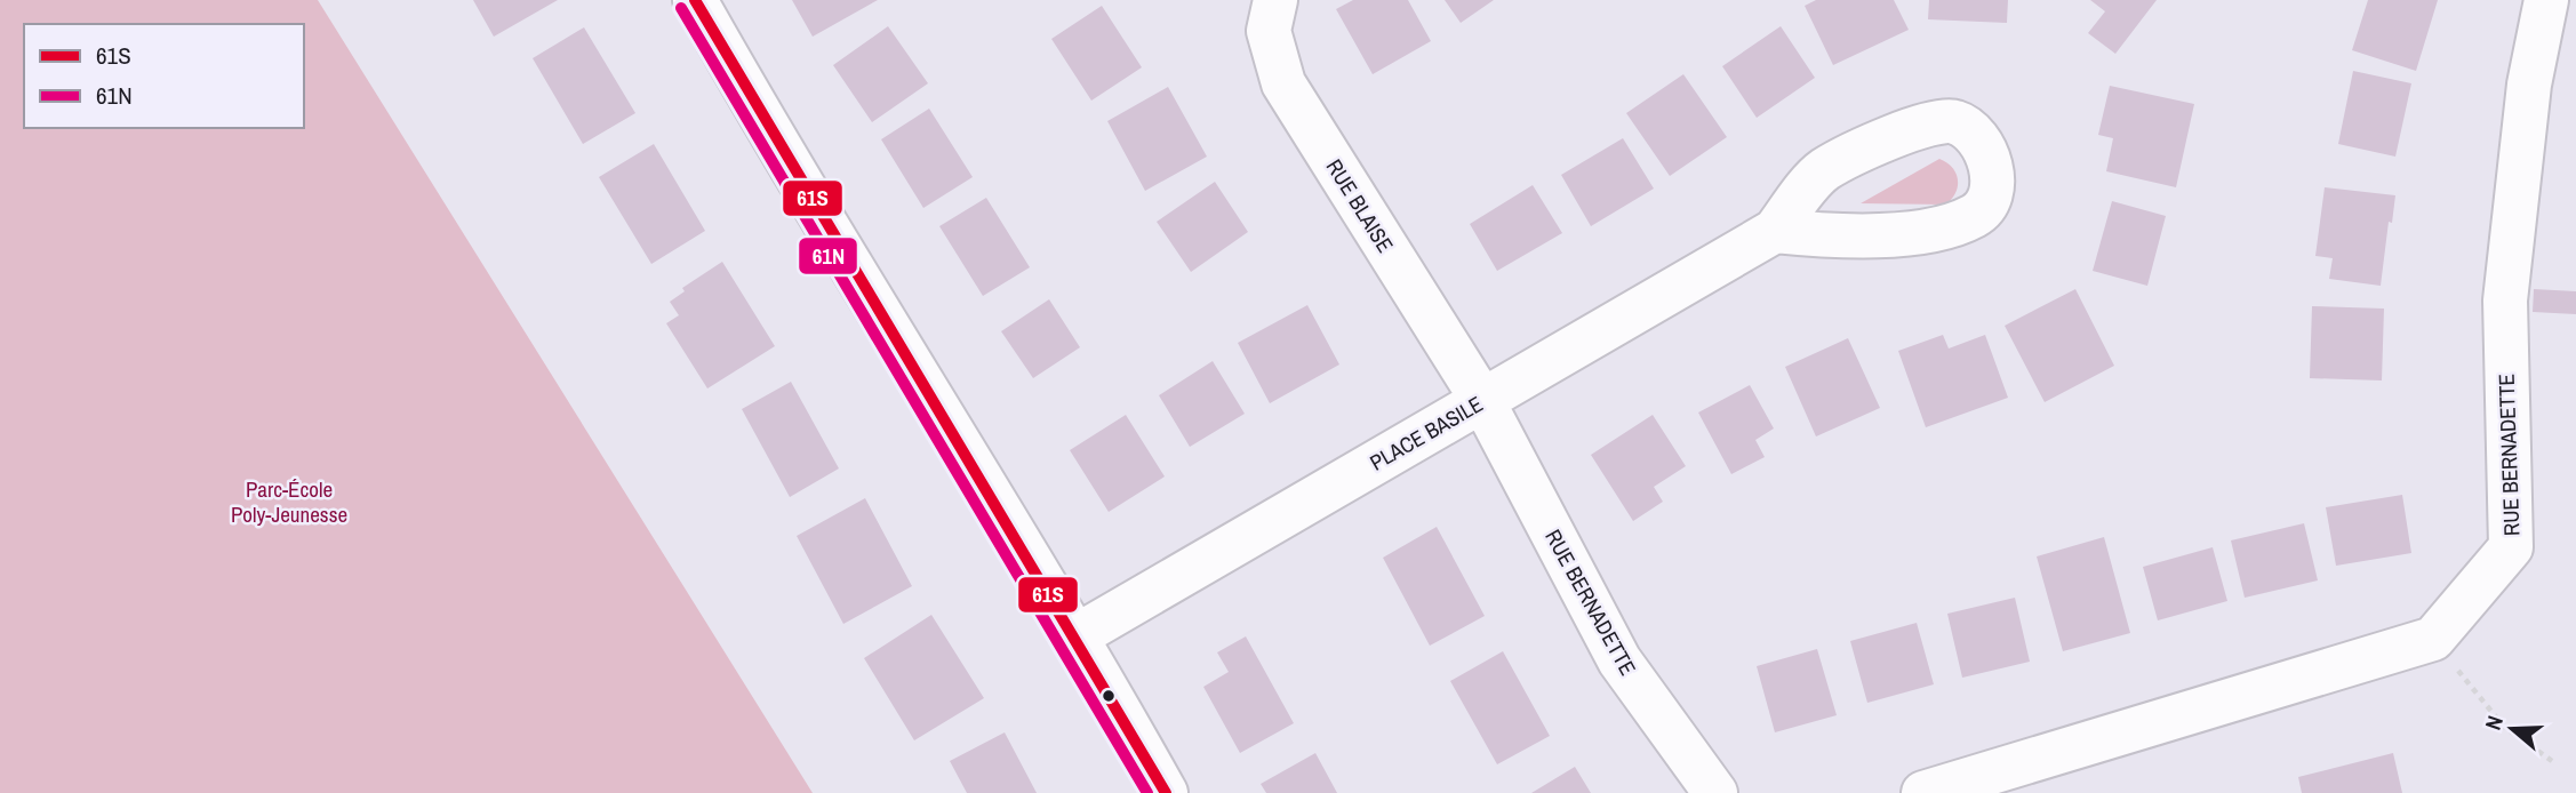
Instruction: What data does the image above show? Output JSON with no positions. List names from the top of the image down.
{
  "streets": {
    "street": ["RUE BLAISE", "PLACE BASILE", "RUE BERNADETTE"]
  },
  "crossings": [
    ["RUE BLAISE", "PLACE BASILE"],
    ["RUE BLAISE", "RUE BERNADETTE"],
    ["PLACE BASILE", "RUE BERNADETTE"]
  ],
  "parks": ["Parc-École Poly-Jeunesse"],
  "lines": ["transit line 61S", "transit line 61N"],
  "legend": ["61S", "61N"],
  "north": "left"
}
